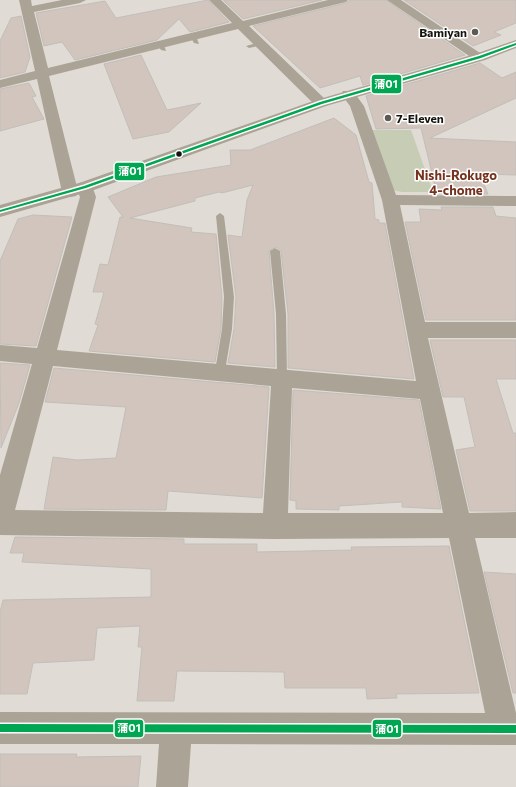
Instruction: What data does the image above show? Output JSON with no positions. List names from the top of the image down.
{
  "districts": ["Nishi-Rokugo 4-chome"],
  "places": ["Bamiyan", "7-Eleven"],
  "lines": ["transit line 蒲01"]
}
